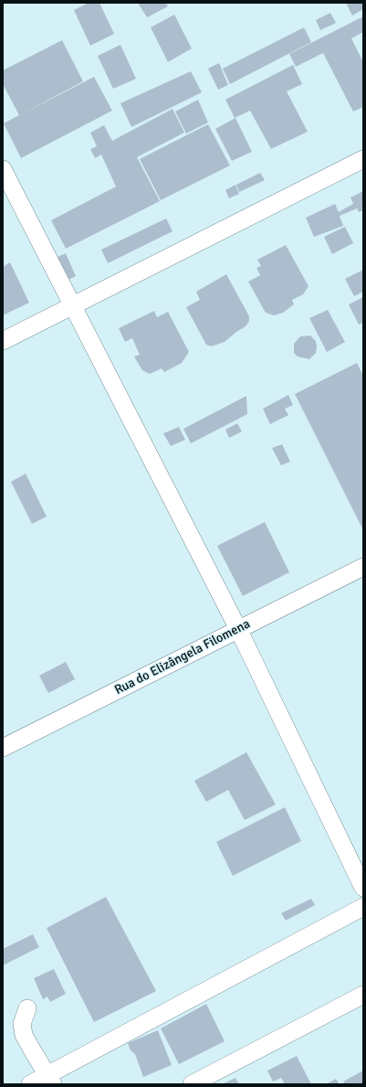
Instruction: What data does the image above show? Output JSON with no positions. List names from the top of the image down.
{
  "streets": {
    "street": ["Rua do Elizângela Filomena"]
  }
}
